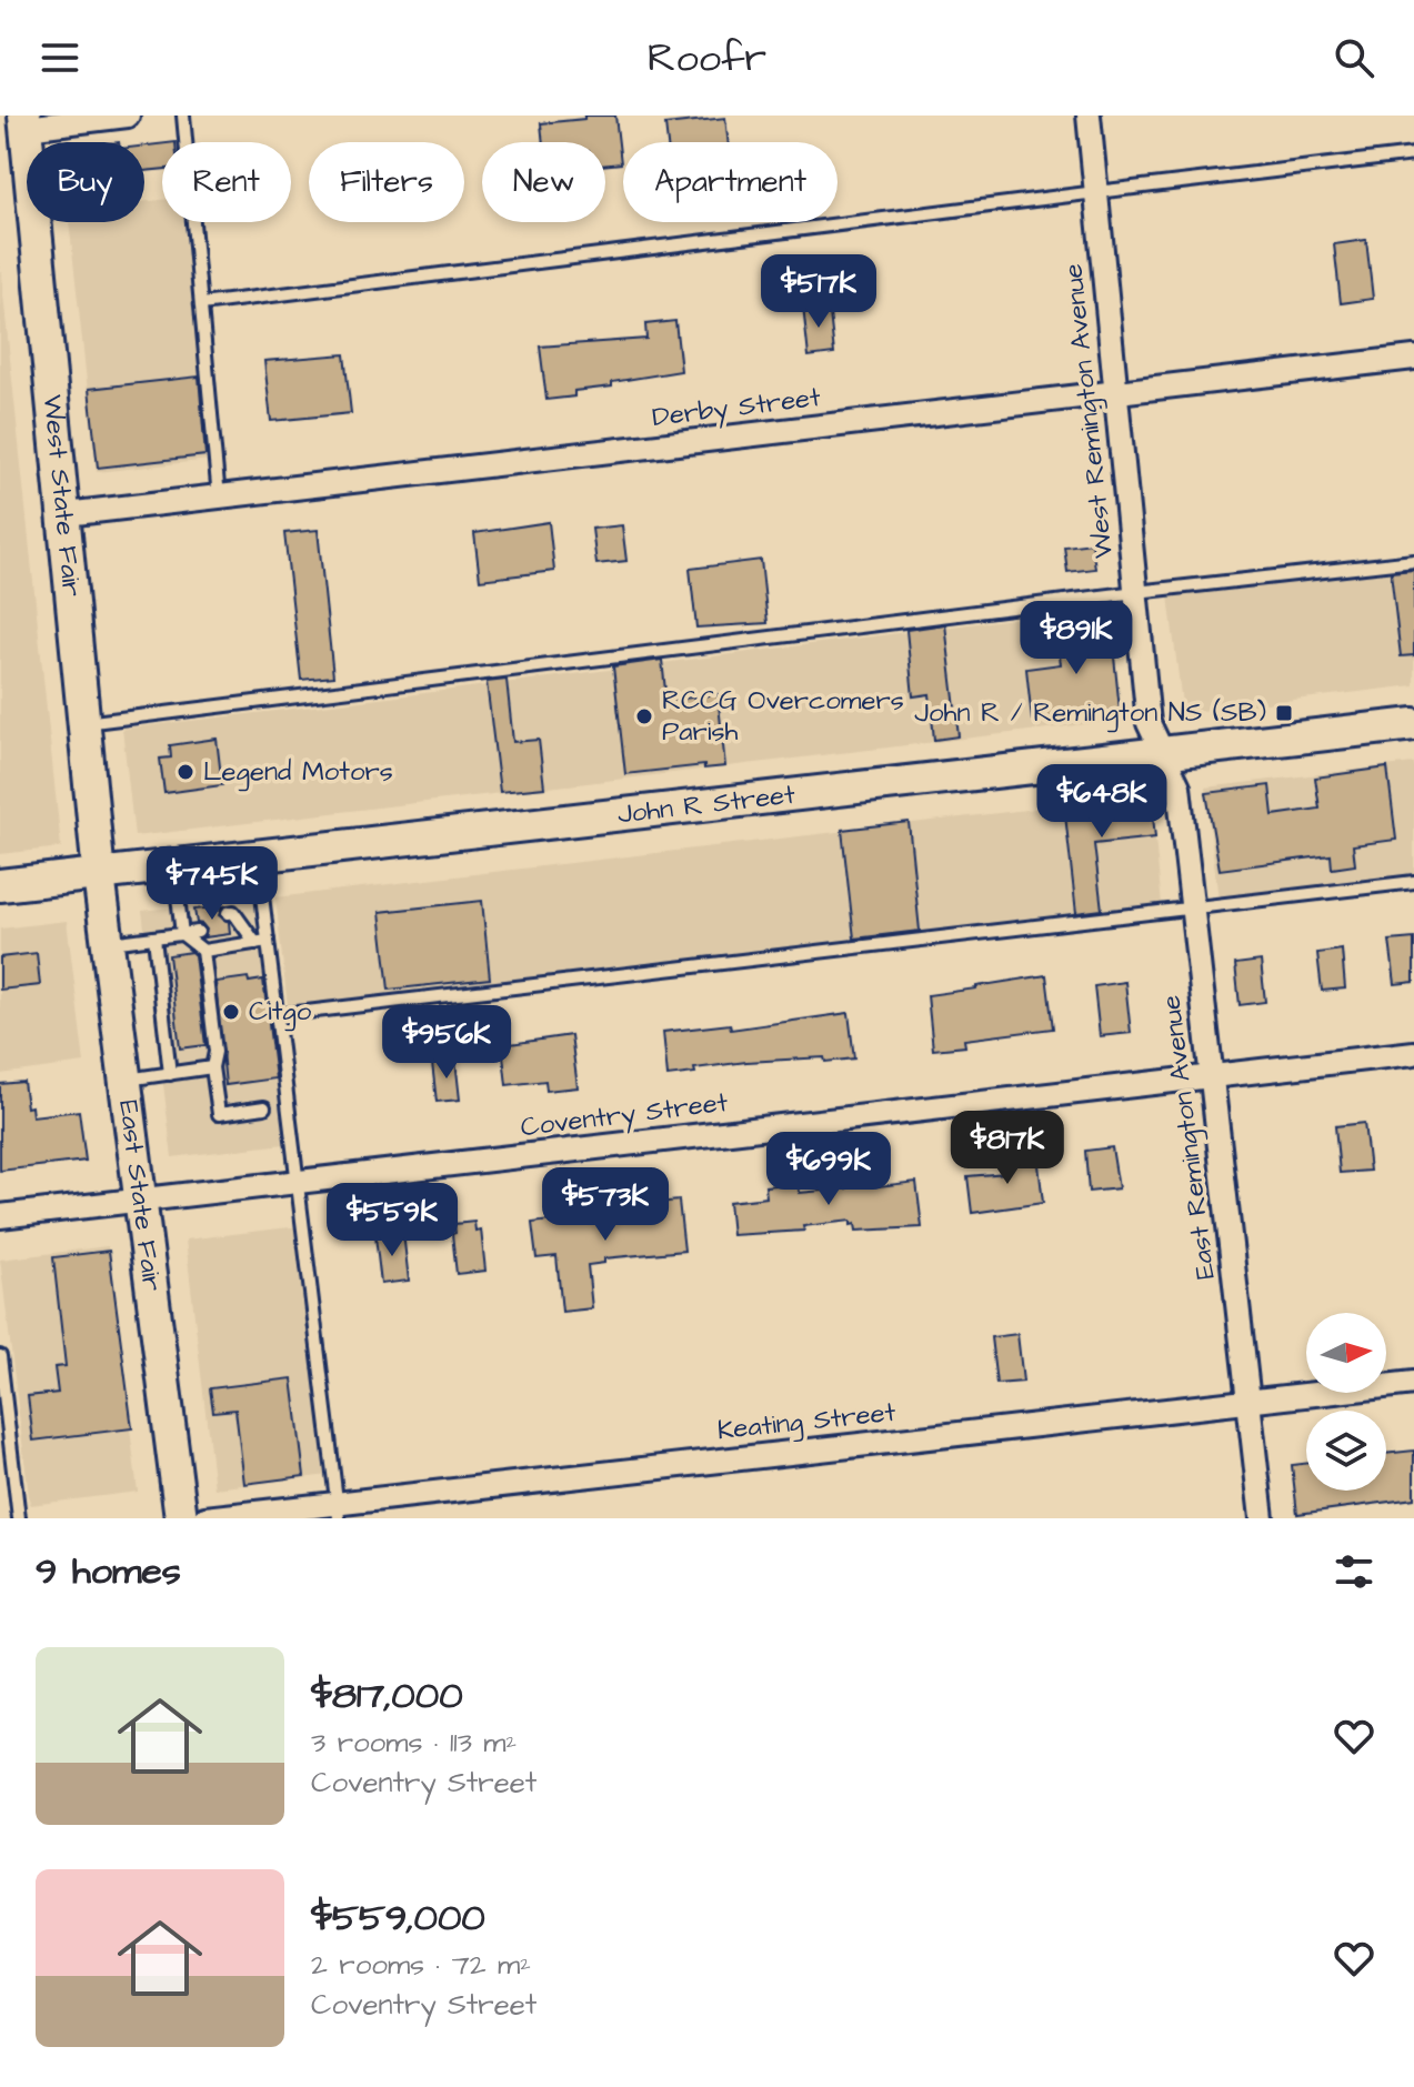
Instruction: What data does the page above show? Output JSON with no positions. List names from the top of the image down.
{
  "streets": {
    "main road": ["West State Fair", "John R Street", "East State Fair"],
    "street": [
      "Derby Street",
      "West Remington Avenue",
      "Coventry Street",
      "East Remington Avenue",
      "Keating Street"
    ]
  },
  "crossings": [
    ["Derby Street", "West Remington Avenue"],
    ["Derby Street", "West State Fair"],
    ["West Remington Avenue", "John R Street"],
    ["West Remington Avenue", "East Remington Avenue"],
    ["West State Fair", "John R Street"],
    ["West State Fair", "East State Fair"],
    ["John R Street", "East Remington Avenue"],
    ["John R Street", "East State Fair"],
    ["Coventry Street", "East Remington Avenue"],
    ["Coventry Street", "East State Fair"],
    ["East Remington Avenue", "Keating Street"]
  ],
  "places": {
    "transit": ["John R / Remington NS (SB)"],
    "other": ["RCCG Overcomers Parish", "Legend Motors", "Citgo"]
  },
  "north": "right",
  "page": {
    "header": "Roofr",
    "chip": [
      "Buy",
      "Rent",
      "Filters",
      "New",
      "Apartment"
    ],
    "price": [
      "$517K",
      "$891K",
      "$648K",
      "$745K",
      "$956K",
      "$817K",
      "$699K",
      "$573K",
      "$559K"
    ],
    "heading": "9 homes",
    "list": [
      {
        "name": "$817,000",
        "note": "3 rooms · 113 m² · Coventry Street"
      },
      {
        "name": "$559,000",
        "note": "2 rooms · 72 m² · Coventry Street"
      }
    ]
  }
}
